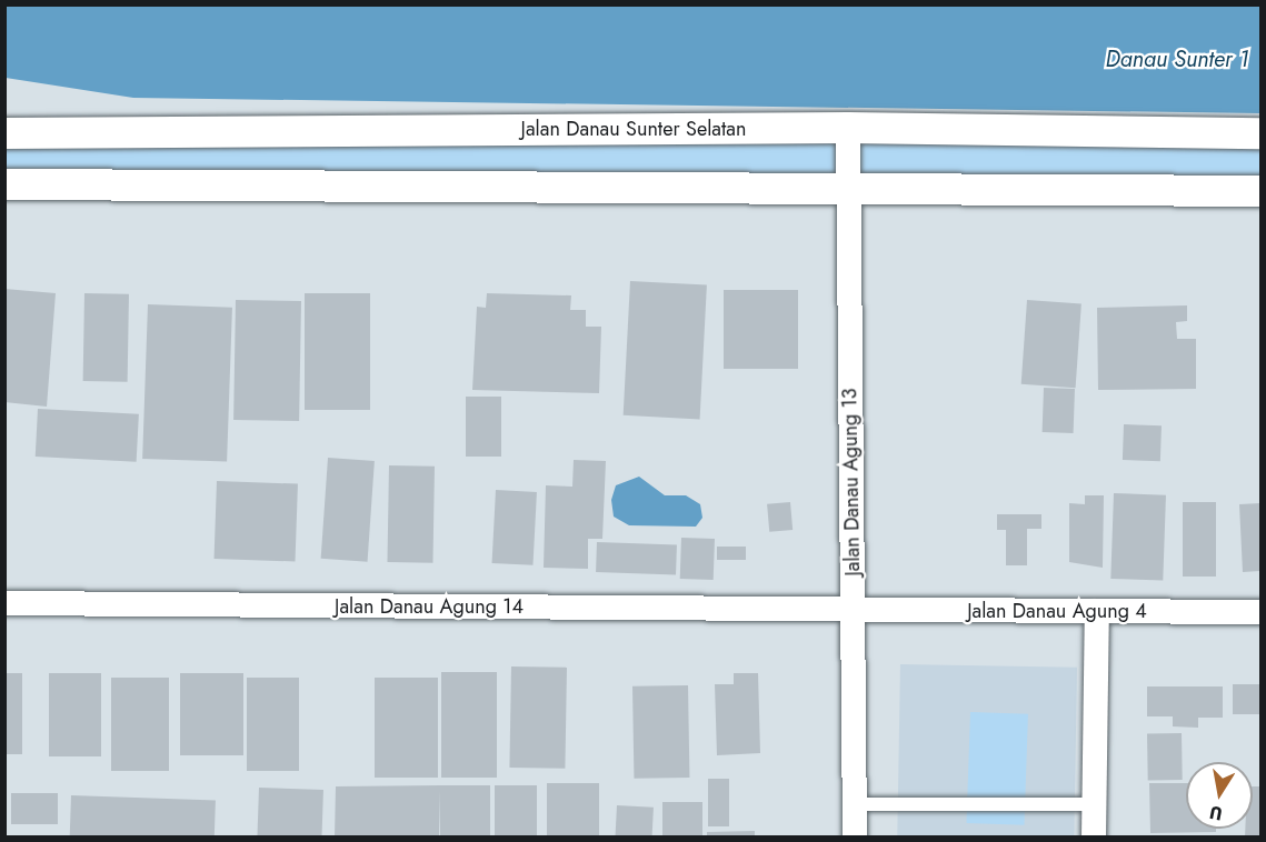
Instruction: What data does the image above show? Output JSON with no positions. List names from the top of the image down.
{
  "streets": {
    "street": [
      "Jalan Danau Sunter Selatan",
      "Jalan Danau Agung 13",
      "Jalan Danau Agung 14",
      "Jalan Danau Agung 4"
    ]
  },
  "crossings": [
    ["Jalan Danau Sunter Selatan", "Jalan Danau Agung 13"],
    ["Jalan Danau Agung 13", "Jalan Danau Agung 14"],
    ["Jalan Danau Agung 13", "Jalan Danau Agung 4"],
    ["Jalan Danau Agung 14", "Jalan Danau Agung 4"]
  ],
  "water": ["Danau Sunter 1"],
  "north": "bottom"
}
